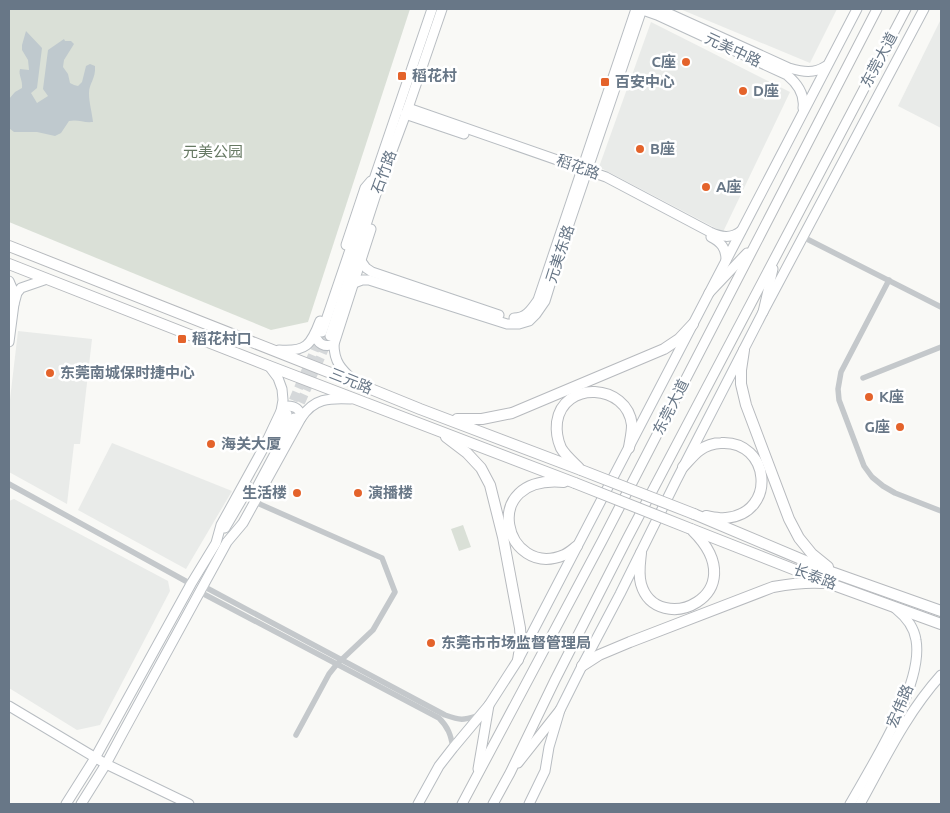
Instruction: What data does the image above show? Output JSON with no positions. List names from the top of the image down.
{
  "streets": {
    "highway": ["三元路", "长泰路"],
    "street": [
      "元美中路",
      "东莞大道",
      "稻花路",
      "石竹路",
      "元美东路",
      "宏伟路"
    ]
  },
  "crossings": [
    ["元美中路", "元美东路"],
    ["稻花路", "石竹路"],
    ["稻花路", "元美东路"],
    ["三元路", "长泰路"],
    ["长泰路", "宏伟路"]
  ],
  "parks": ["元美公园"],
  "places": {
    "other": [
      "C座",
      "D座",
      "B座",
      "A座",
      "东莞南城保时捷中心",
      "K座",
      "G座",
      "海关大厦",
      "生活楼",
      "演播楼",
      "东莞市市场监督管理局"
    ],
    "transit": ["稻花村", "百安中心", "稻花村口"]
  }
}
